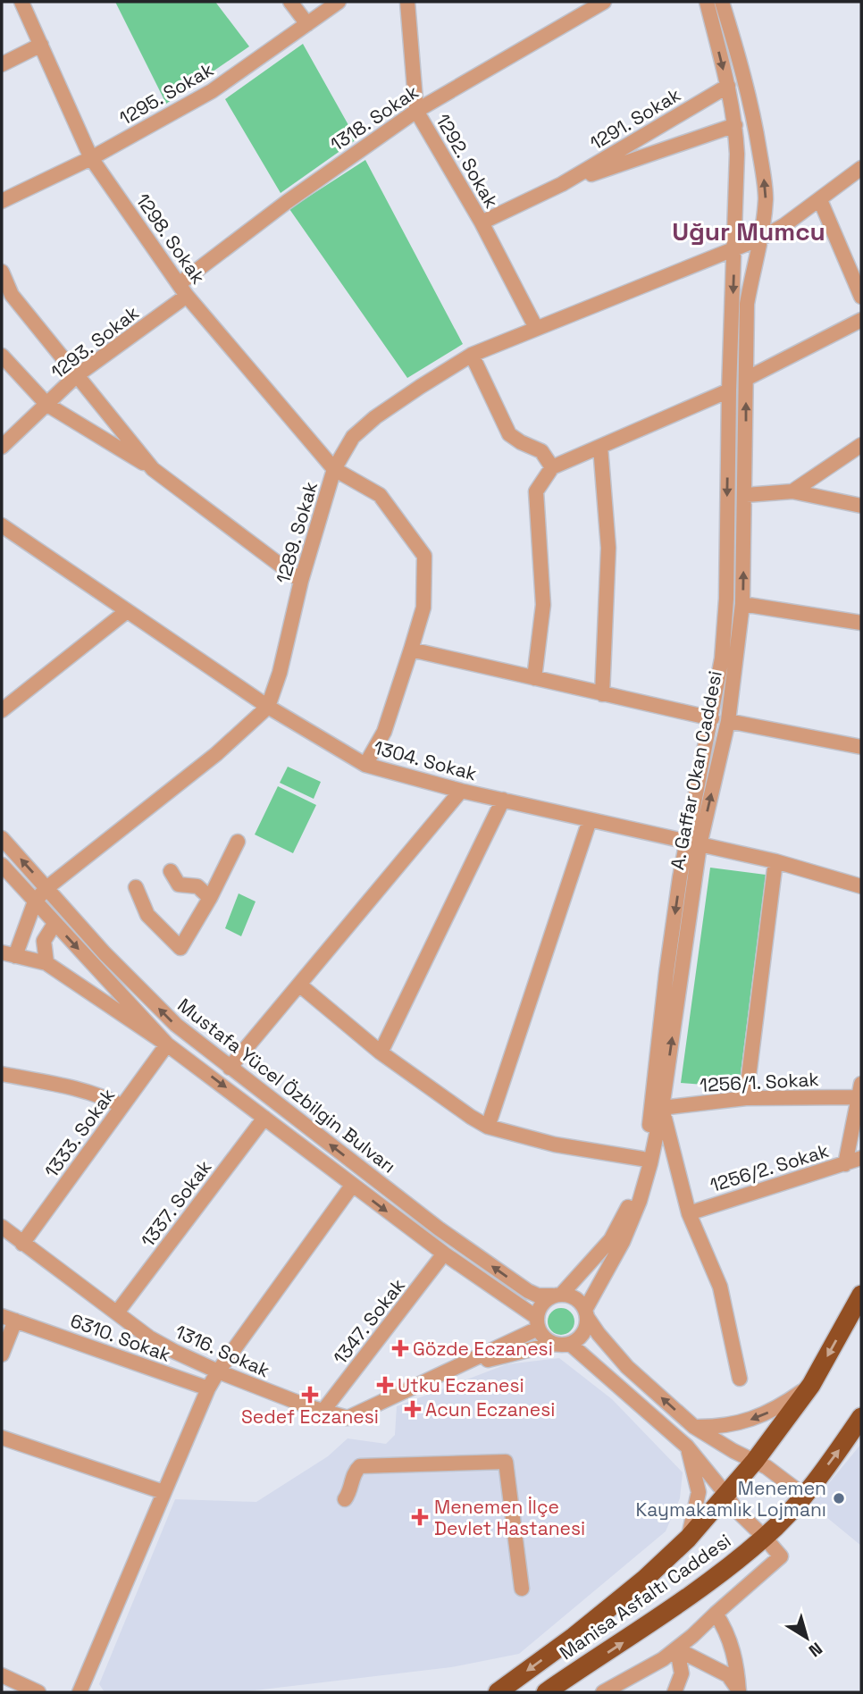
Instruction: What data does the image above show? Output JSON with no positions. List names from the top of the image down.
{
  "streets": {
    "highway": ["Manisa Asfaltı Caddesi"],
    "street": [
      "1295. Sokak",
      "1318. Sokak",
      "1291. Sokak",
      "1292. Sokak",
      "1298. Sokak",
      "1293. Sokak",
      "1289. Sokak",
      "1304. Sokak",
      "A. Gaffar Okan Caddesi",
      "1256/1. Sokak",
      "Mustafa Yücel Özbilgin Bulvarı",
      "1333. Sokak",
      "1256/2. Sokak",
      "1337. Sokak",
      "1347. Sokak",
      "6310. Sokak",
      "1316. Sokak"
    ]
  },
  "crossings": [
    ["1295. Sokak", "1298. Sokak"],
    ["1318. Sokak", "1292. Sokak"],
    ["1318. Sokak", "1298. Sokak"],
    ["1318. Sokak", "1293. Sokak"],
    ["1291. Sokak", "1292. Sokak"],
    ["1291. Sokak", "A. Gaffar Okan Caddesi"],
    ["1292. Sokak", "1289. Sokak"],
    ["1298. Sokak", "1293. Sokak"],
    ["1298. Sokak", "1289. Sokak"],
    ["1298. Sokak", "1304. Sokak"],
    ["1289. Sokak", "1304. Sokak"],
    ["1289. Sokak", "A. Gaffar Okan Caddesi"],
    ["1304. Sokak", "A. Gaffar Okan Caddesi"],
    ["A. Gaffar Okan Caddesi", "1256/1. Sokak"],
    ["A. Gaffar Okan Caddesi", "Mustafa Yücel Özbilgin Bulvarı"],
    ["Mustafa Yücel Özbilgin Bulvarı", "1333. Sokak"],
    ["Mustafa Yücel Özbilgin Bulvarı", "1337. Sokak"],
    ["Mustafa Yücel Özbilgin Bulvarı", "1347. Sokak"],
    ["1333. Sokak", "1316. Sokak"],
    ["1337. Sokak", "1316. Sokak"],
    ["1347. Sokak", "1316. Sokak"]
  ],
  "districts": ["Uğur Mumcu"],
  "places": {
    "health": [
      "Gözde Eczanesi",
      "Utku Eczanesi",
      "Sedef Eczanesi",
      "Acun Eczanesi",
      "Menemen İlçe Devlet Hastanesi"
    ],
    "other": ["Menemen Kaymakamlık Lojmanı"]
  },
  "north": "bottom right"
}
